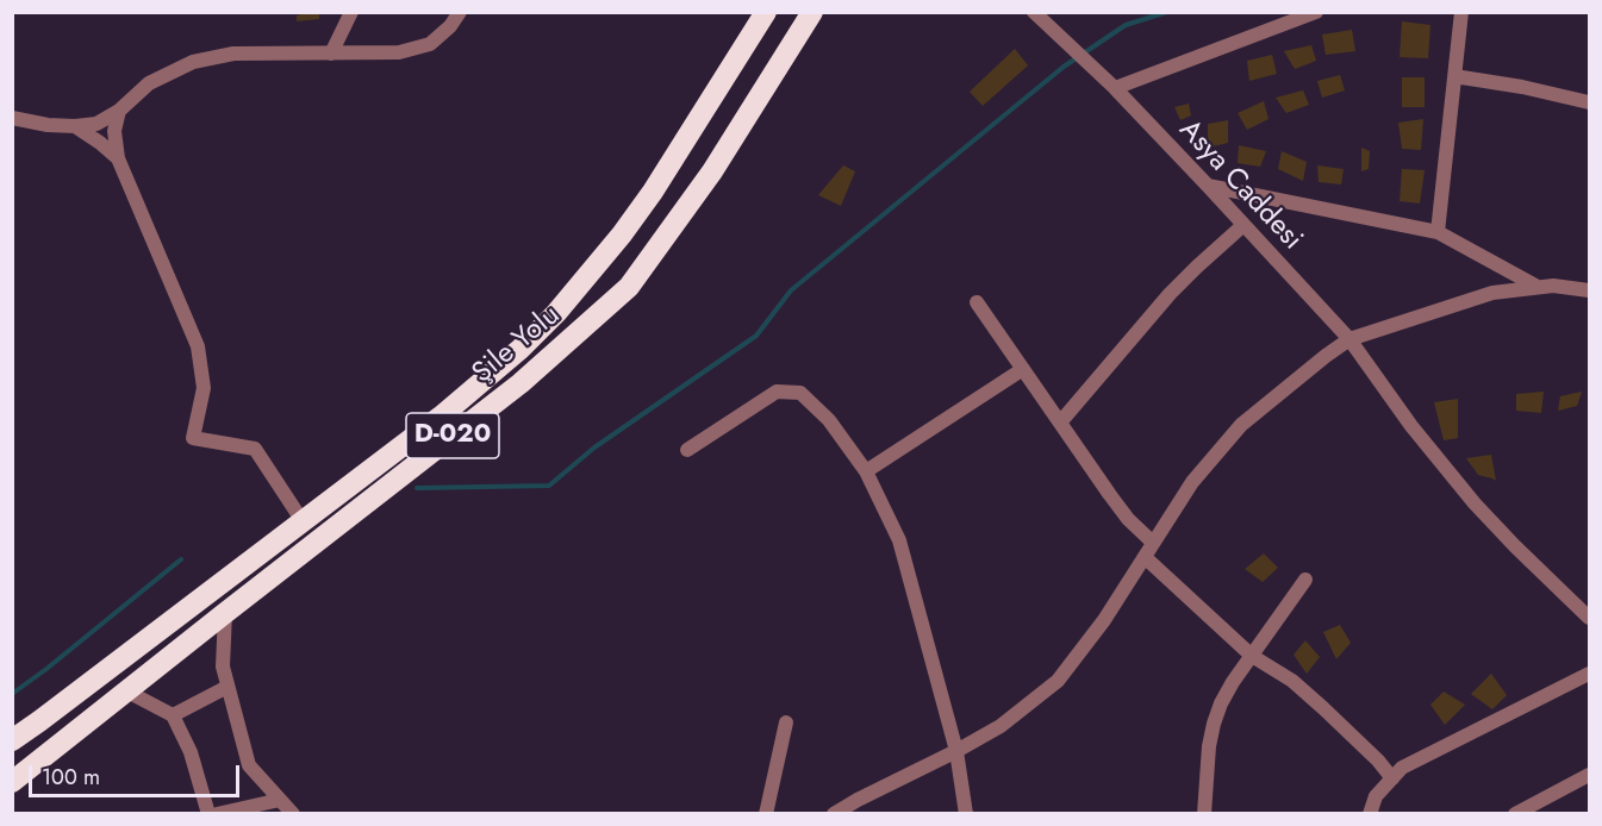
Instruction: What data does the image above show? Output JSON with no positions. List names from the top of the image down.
{
  "streets": {
    "highway": ["Şile Yolu", "D-020"],
    "street": ["Asya Caddesi"]
  },
  "scale_bar": "100 m"
}
